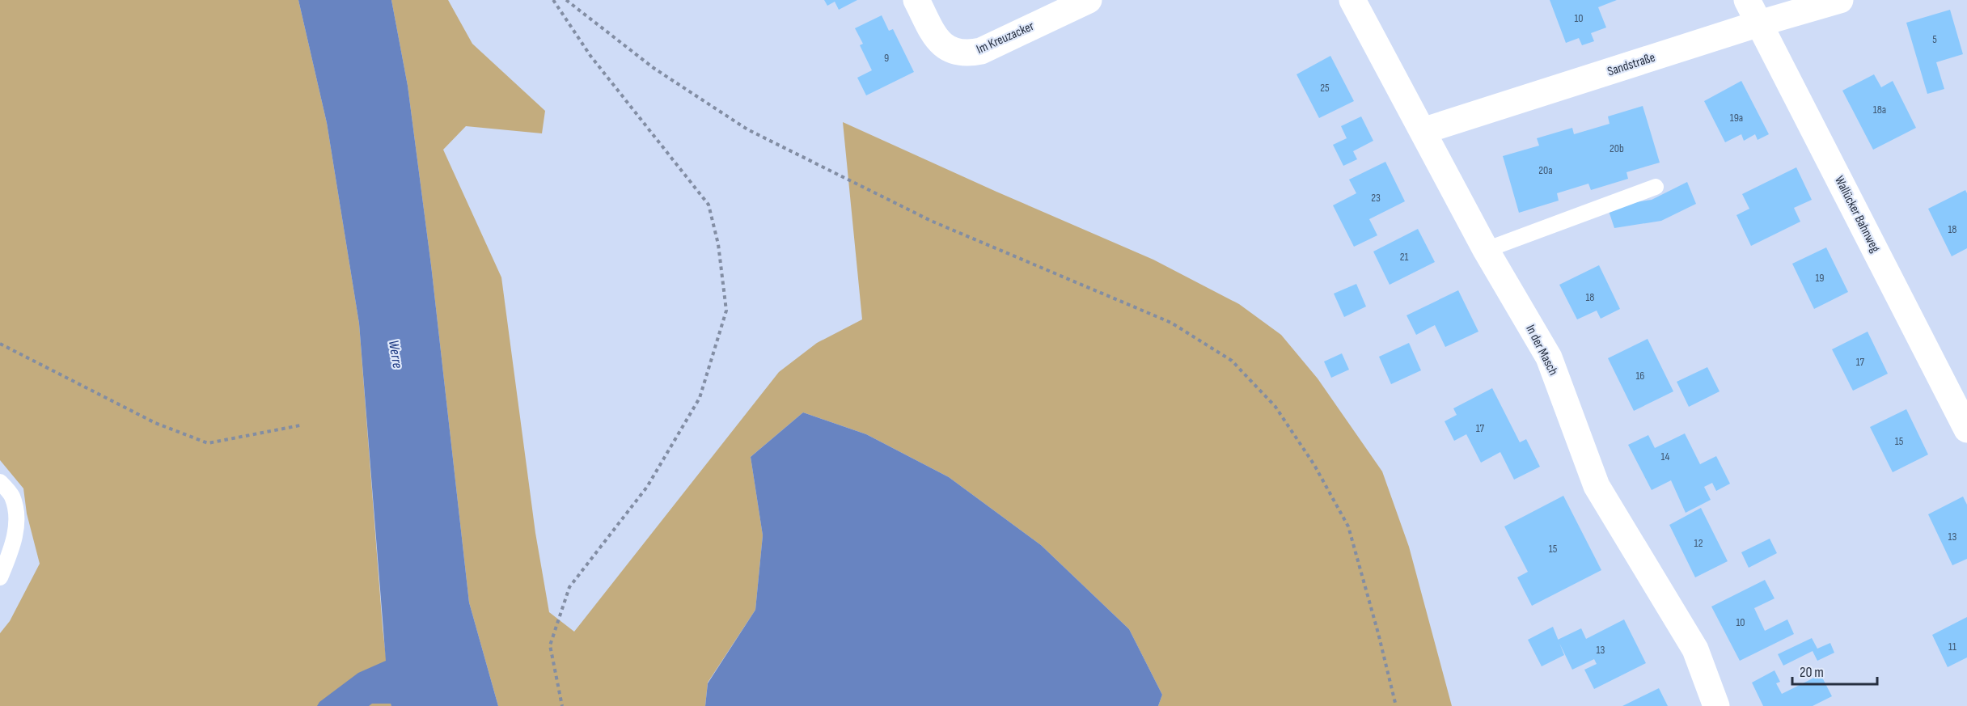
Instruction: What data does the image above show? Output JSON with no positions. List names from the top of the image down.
{
  "streets": {
    "street": [
      "Im Kreuzacker",
      "Sandstraße",
      "Wallücker Bahnweg",
      "In der Masch"
    ]
  },
  "crossings": [
    ["Sandstraße", "Wallücker Bahnweg"],
    ["Sandstraße", "In der Masch"]
  ],
  "water": ["Werre"],
  "house_numbers": [
    "10",
    "5",
    "9",
    "25",
    "18a",
    "19a",
    "20b",
    "20a",
    "23",
    "18",
    "21",
    "19",
    "18",
    "17",
    "16",
    "17",
    "15",
    "14",
    "13",
    "12",
    "15",
    "10",
    "11",
    "13"
  ],
  "scale_bar": "20 m"
}
